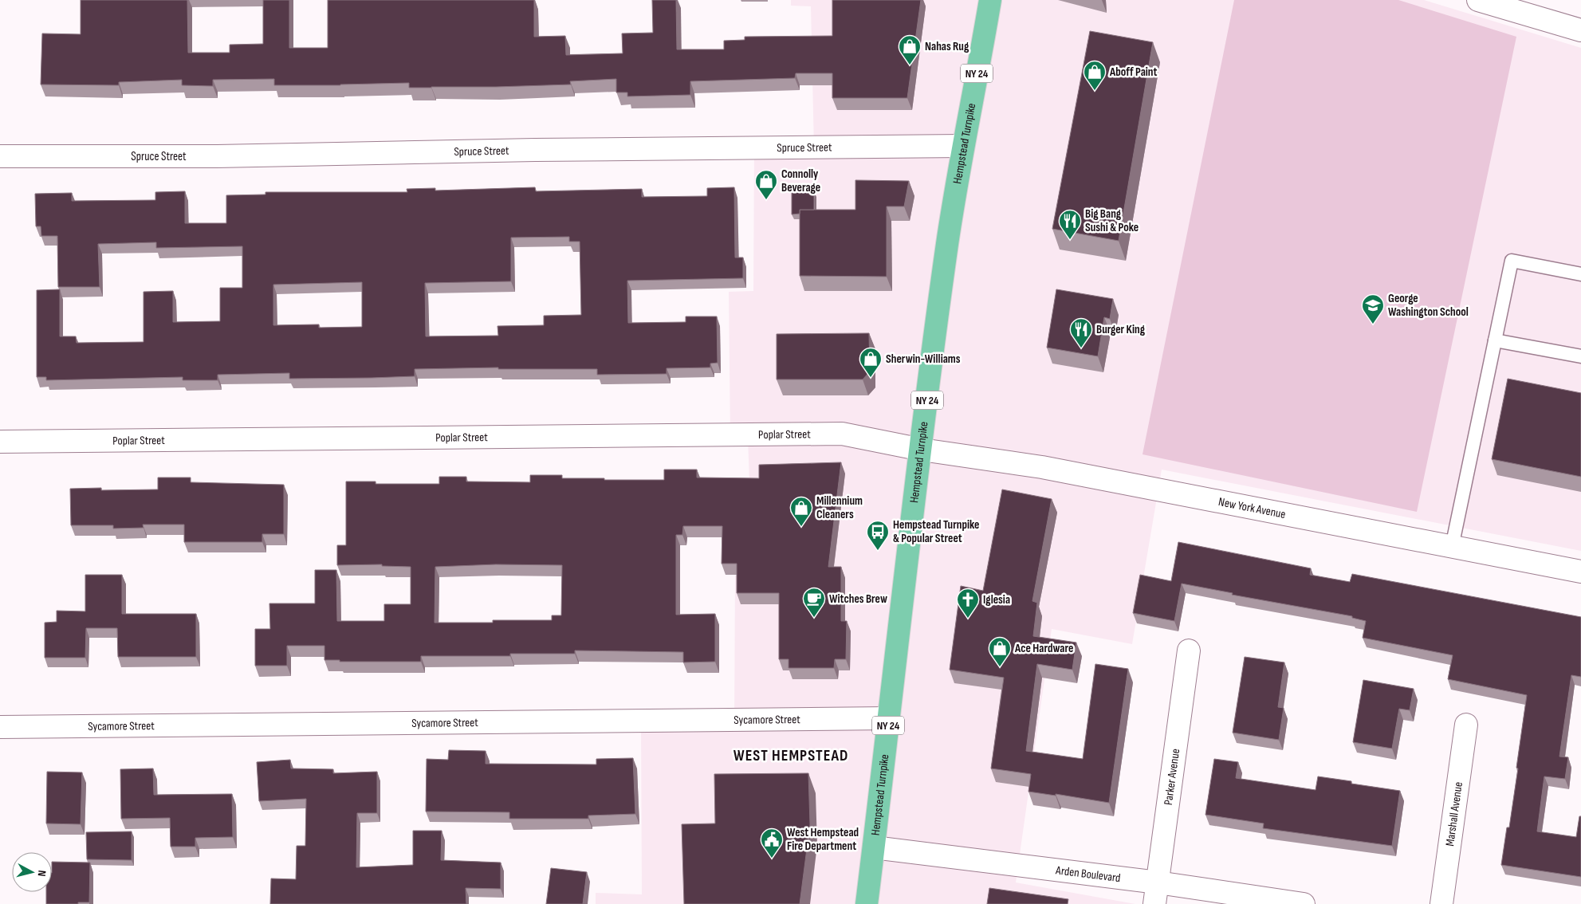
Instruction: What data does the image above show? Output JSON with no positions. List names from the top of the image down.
{
  "streets": {
    "main road": ["NY 24", "Hempstead Turnpike"],
    "street": [
      "Spruce Street",
      "Poplar Street",
      "New York Avenue",
      "Sycamore Street",
      "Parker Avenue",
      "Marshall Avenue",
      "Arden Boulevard"
    ]
  },
  "crossings": [
    ["Hempstead Turnpike", "Spruce Street"],
    ["Hempstead Turnpike", "Poplar Street"],
    ["Hempstead Turnpike", "New York Avenue"],
    ["Hempstead Turnpike", "Sycamore Street"],
    ["Hempstead Turnpike", "Arden Boulevard"],
    ["Poplar Street", "New York Avenue"],
    ["Parker Avenue", "Arden Boulevard"]
  ],
  "districts": ["WEST HEMPSTEAD"],
  "places": {
    "shop": [
      "Nahas Rug",
      "Aboff Paint",
      "Connolly Beverage",
      "Sherwin-Williams",
      "Millennium Cleaners",
      "Ace Hardware"
    ],
    "restaurant": ["Big Bang Sushi & Poke", "Burger King"],
    "school or university": ["George Washington School"],
    "bus stop": ["Hempstead Turnpike & Popular Street"],
    "cafe": ["Witches Brew"],
    "church": ["Iglesia"],
    "public building": ["West Hempstead Fire Department"]
  },
  "north": "right"
}
